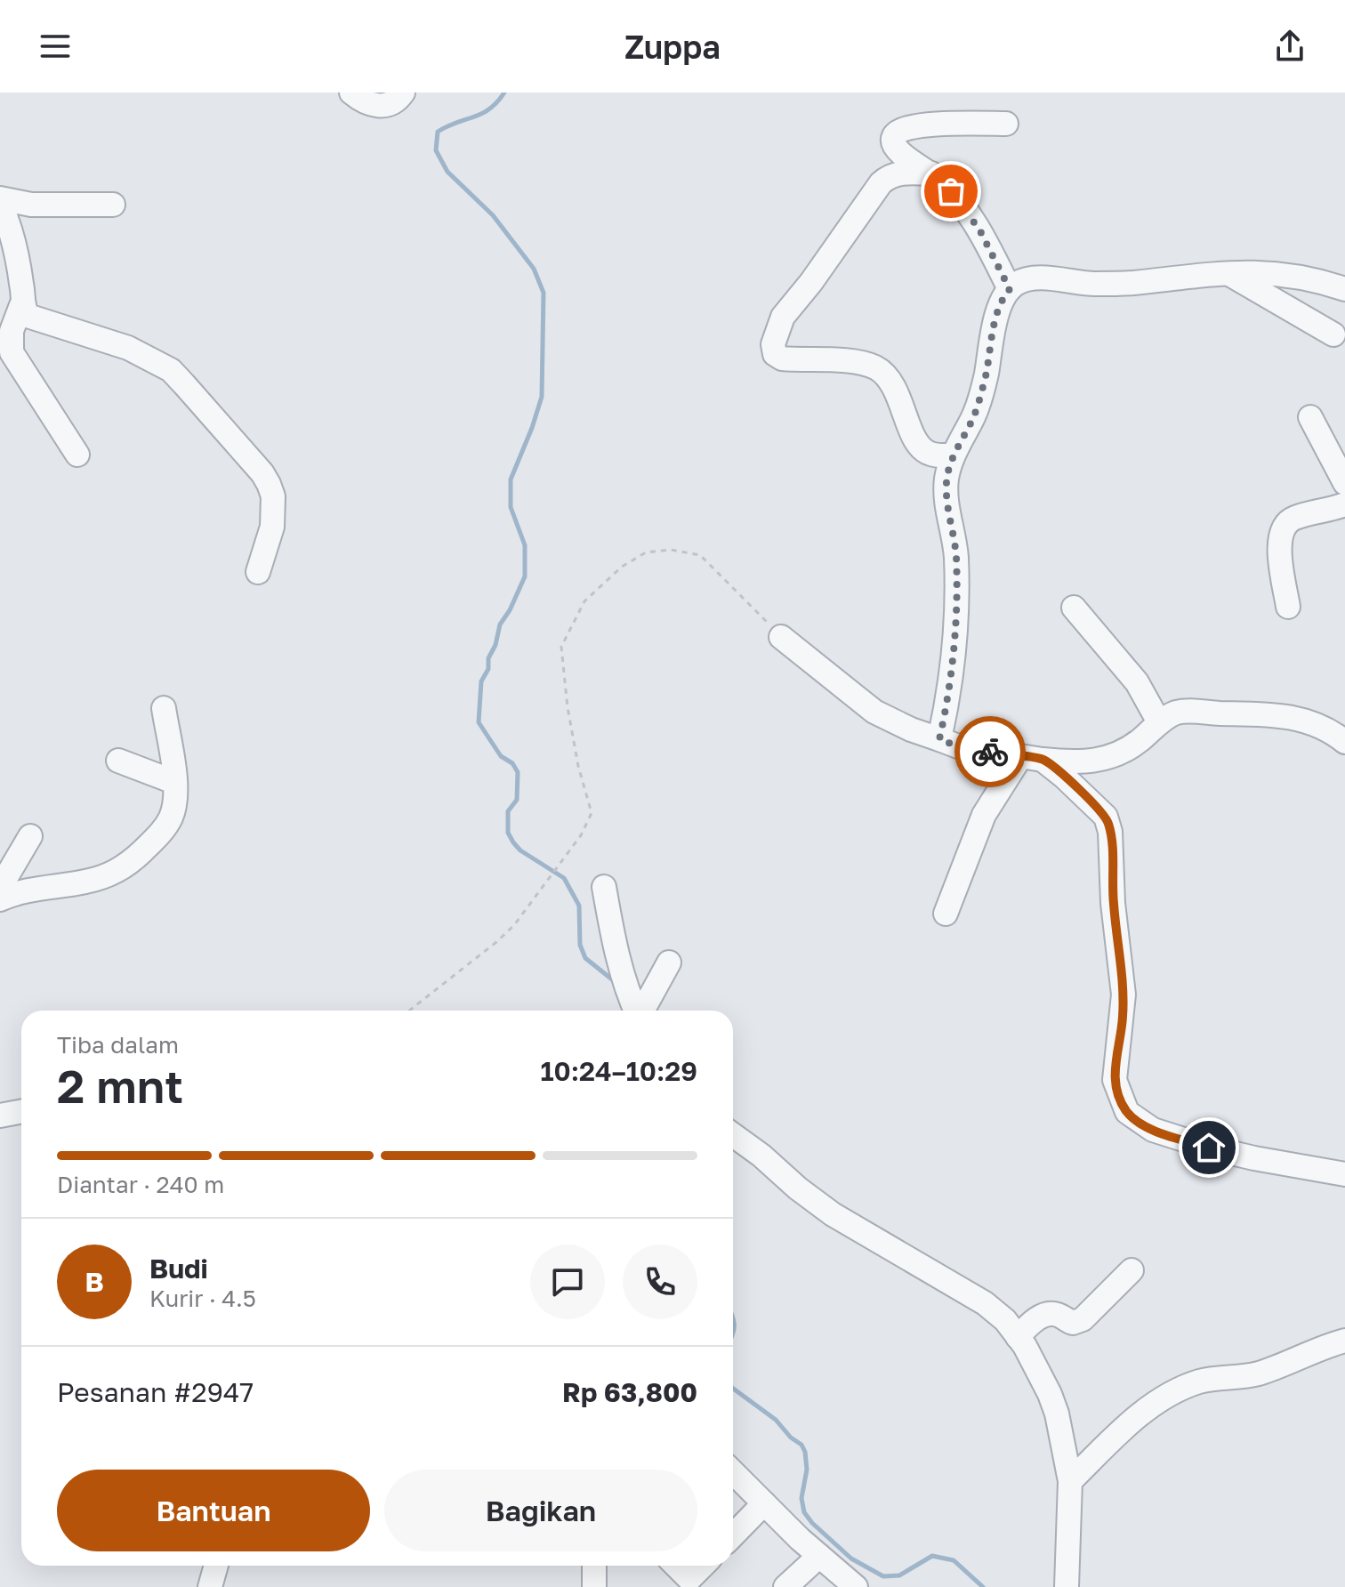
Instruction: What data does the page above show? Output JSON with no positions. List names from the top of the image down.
{
  "page": {
    "header": "Zuppa",
    "heading": ["2 mnt", "Tiba dalam", "10:24–10:29"],
    "panel": [
      "Budi",
      "Kurir · 4.5",
      "Pesanan #2947",
      "Rp 63,800"
    ],
    "bar": "Diantar · 240 m",
    "round": "B",
    "buttons": ["Bantuan", "Bagikan"]
  }
}
